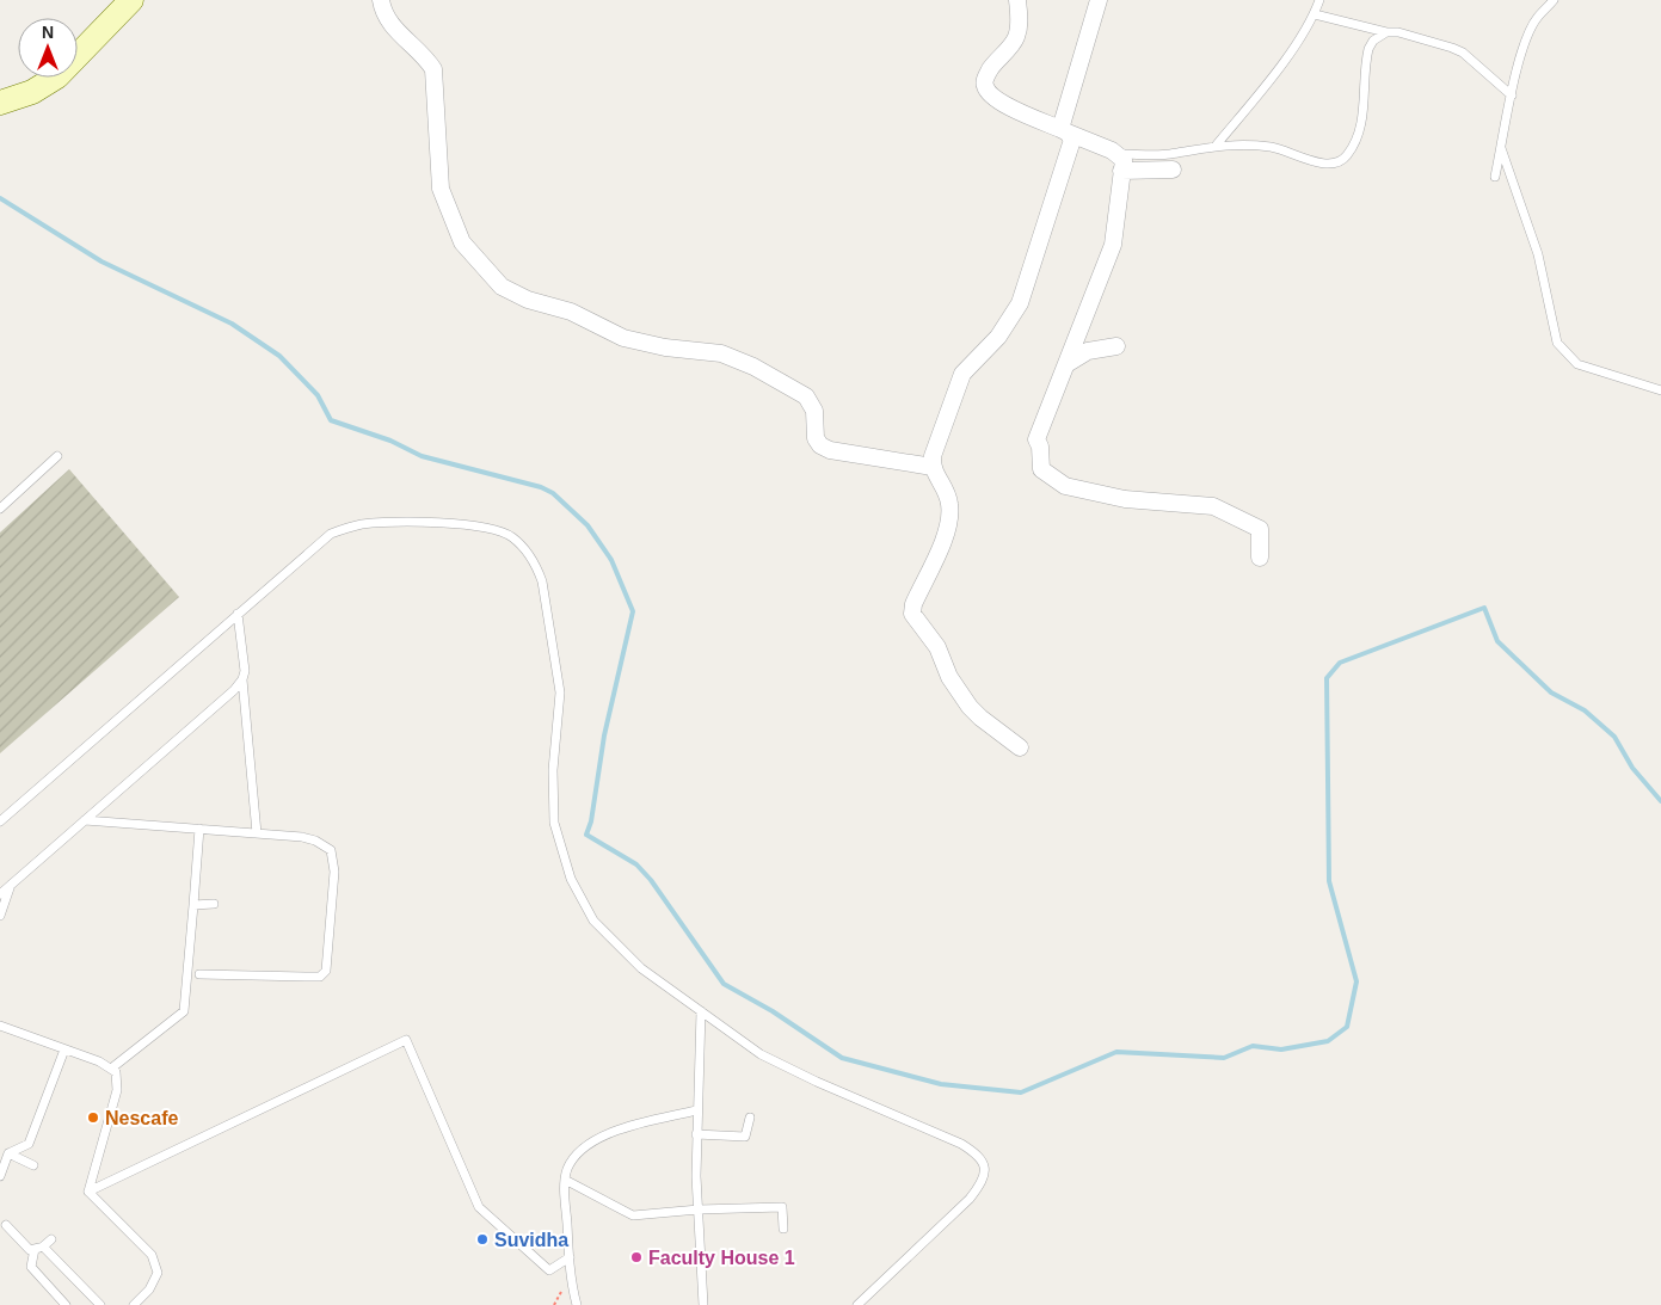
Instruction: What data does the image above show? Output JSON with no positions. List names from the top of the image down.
{
  "places": ["Nescafe", "Suvidha", "Faculty House 1"],
  "north": "top"
}
